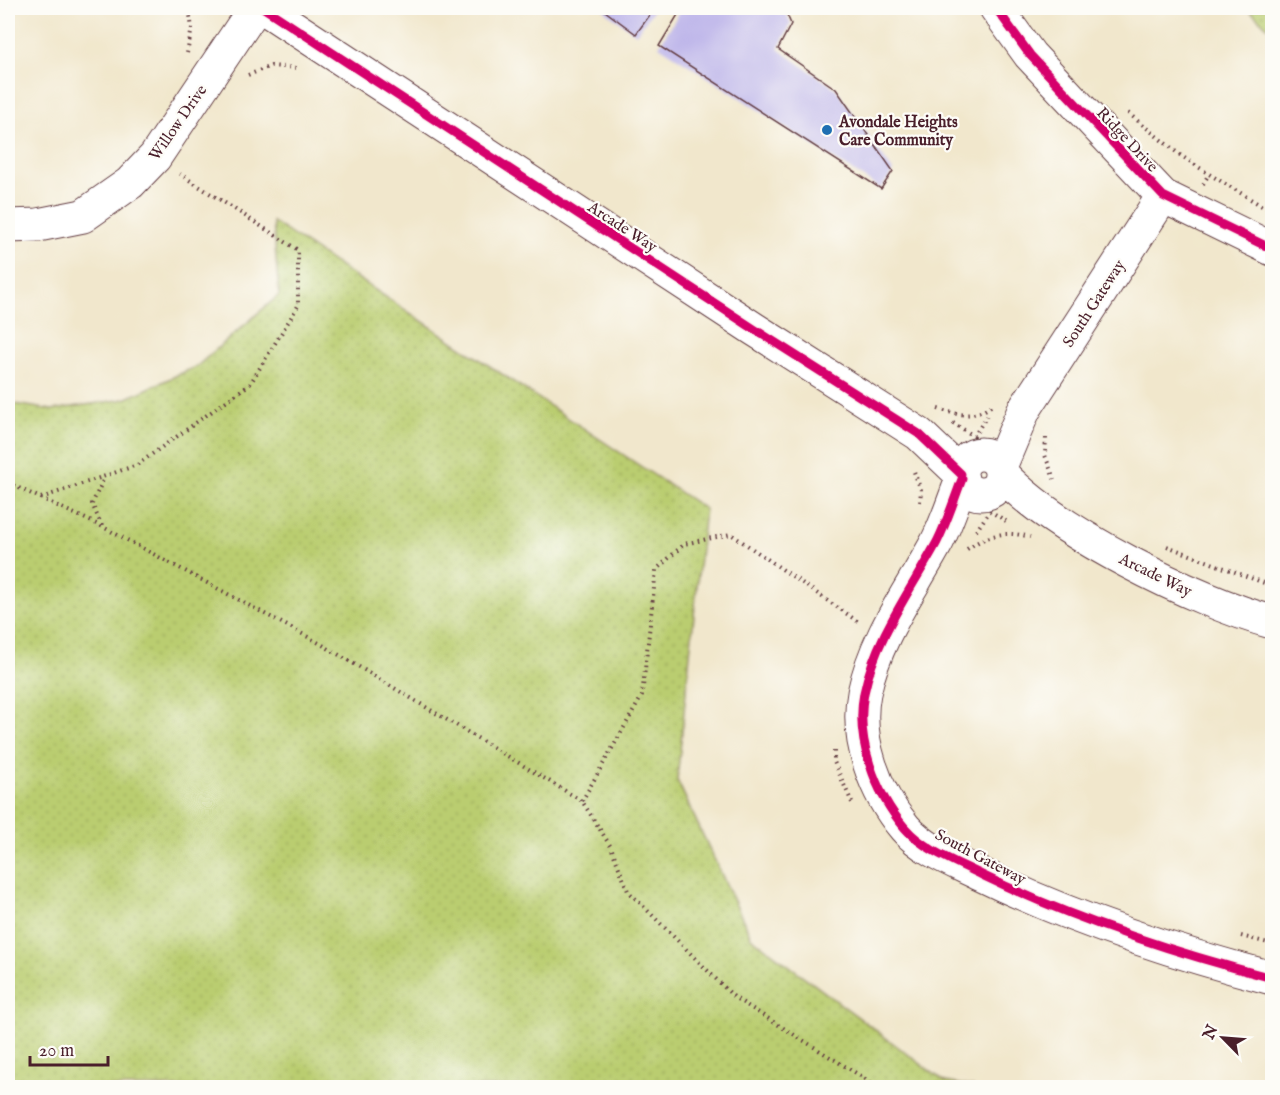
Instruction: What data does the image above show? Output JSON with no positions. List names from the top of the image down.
{
  "streets": {
    "street": [
      "Willow Drive",
      "Ridge Drive",
      "Arcade Way",
      "South Gateway"
    ]
  },
  "crossings": [
    ["Ridge Drive", "South Gateway"],
    ["Arcade Way", "South Gateway"]
  ],
  "places": ["Avondale Heights Care Community"],
  "scale_bar": "20 m",
  "north": "top left"
}
